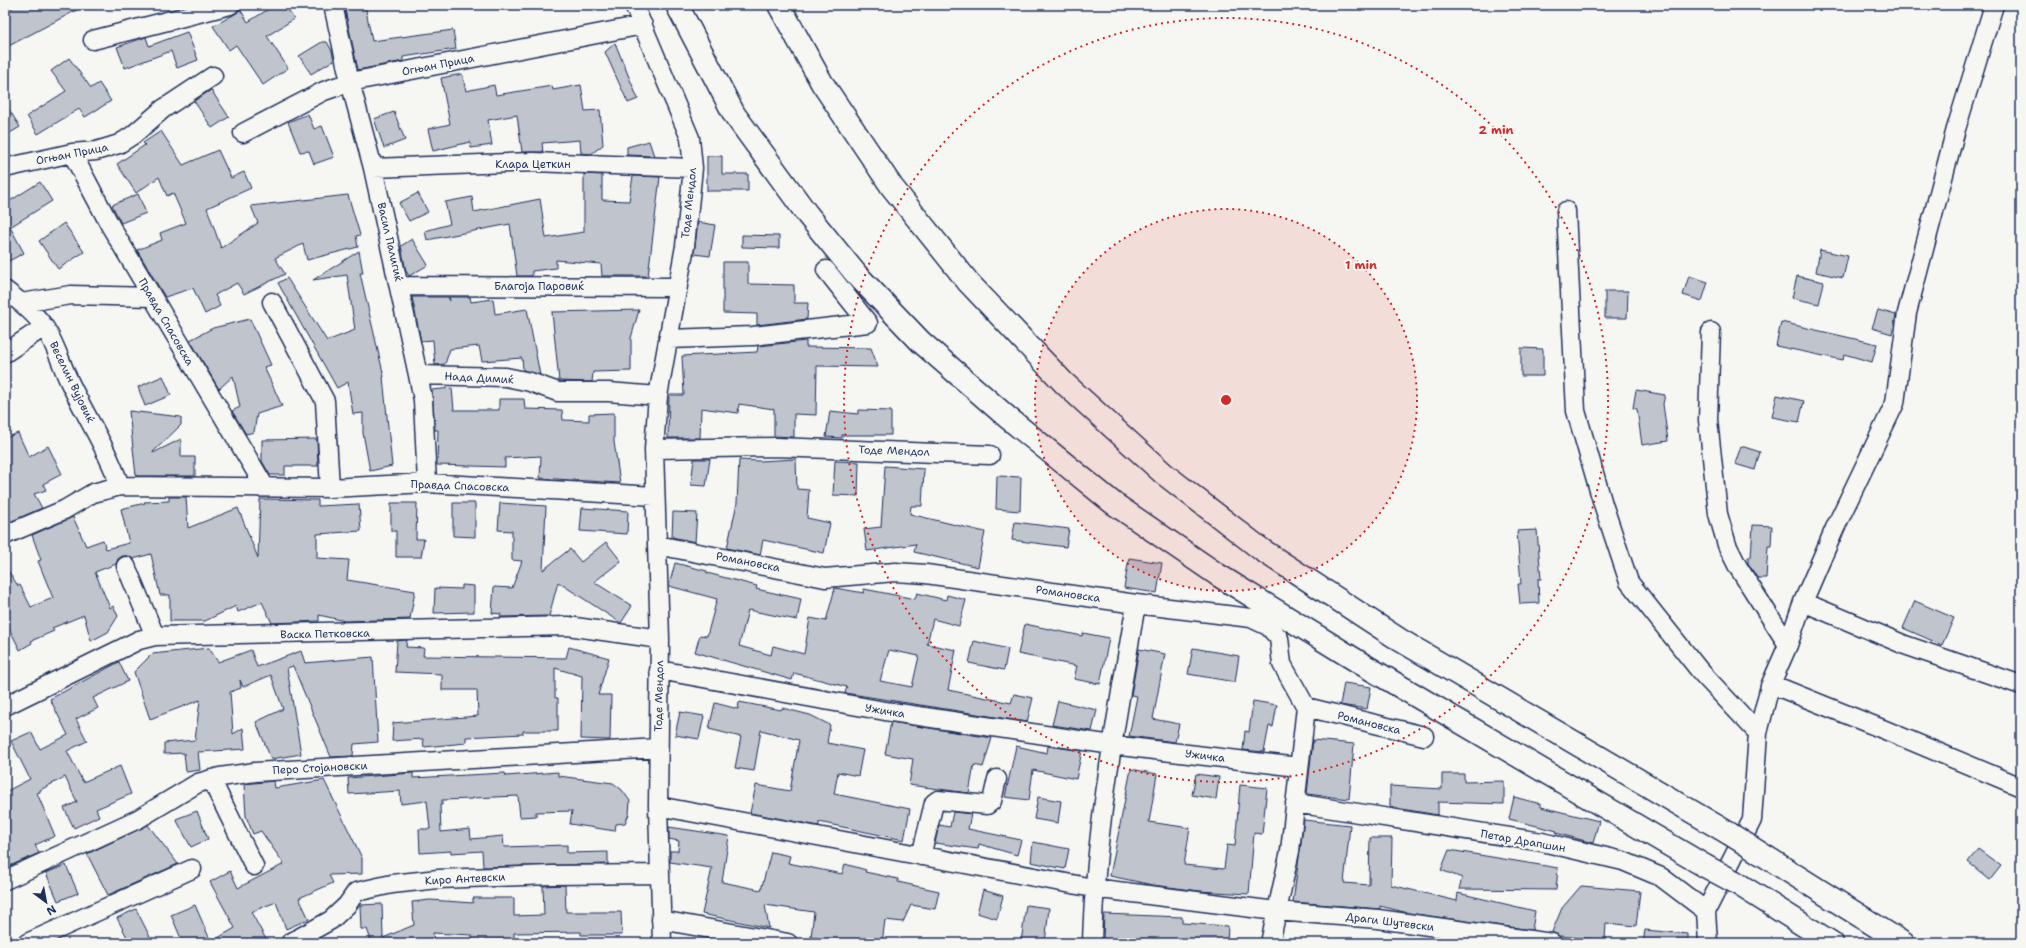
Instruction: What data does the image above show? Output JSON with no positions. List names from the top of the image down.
{
  "streets": {
    "street": [
      "Огњан Прица",
      "Клара Цеткин",
      "Тоде Мендол",
      "Васил Палигиќ",
      "Благоја Паровиќ",
      "Правда Спасовска",
      "Нада Димиќ",
      "Веселин Вујовиќ",
      "Романовска",
      "Васка Петковска",
      "Ужичка",
      "Перо Стојановски",
      "Петар Драпшин",
      "Киро Антевски",
      "Драги Шутевски"
    ]
  },
  "crossings": [
    ["Огњан Прица", "Тоде Мендол"],
    ["Огњан Прица", "Васил Палигиќ"],
    ["Огњан Прица", "Правда Спасовска"],
    ["Клара Цеткин", "Тоде Мендол"],
    ["Клара Цеткин", "Васил Палигиќ"],
    ["Тоде Мендол", "Благоја Паровиќ"],
    ["Тоде Мендол", "Правда Спасовска"],
    ["Тоде Мендол", "Нада Димиќ"],
    ["Тоде Мендол", "Романовска"],
    ["Тоде Мендол", "Васка Петковска"],
    ["Тоде Мендол", "Ужичка"],
    ["Тоде Мендол", "Перо Стојановски"],
    ["Тоде Мендол", "Киро Антевски"],
    ["Тоде Мендол", "Драги Шутевски"],
    ["Васил Палигиќ", "Благоја Паровиќ"],
    ["Васил Палигиќ", "Правда Спасовска"],
    ["Васил Палигиќ", "Нада Димиќ"],
    ["Правда Спасовска", "Веселин Вујовиќ"]
  ],
  "north": "bottom right",
  "rings": ["2 min", "1 min"]
}
